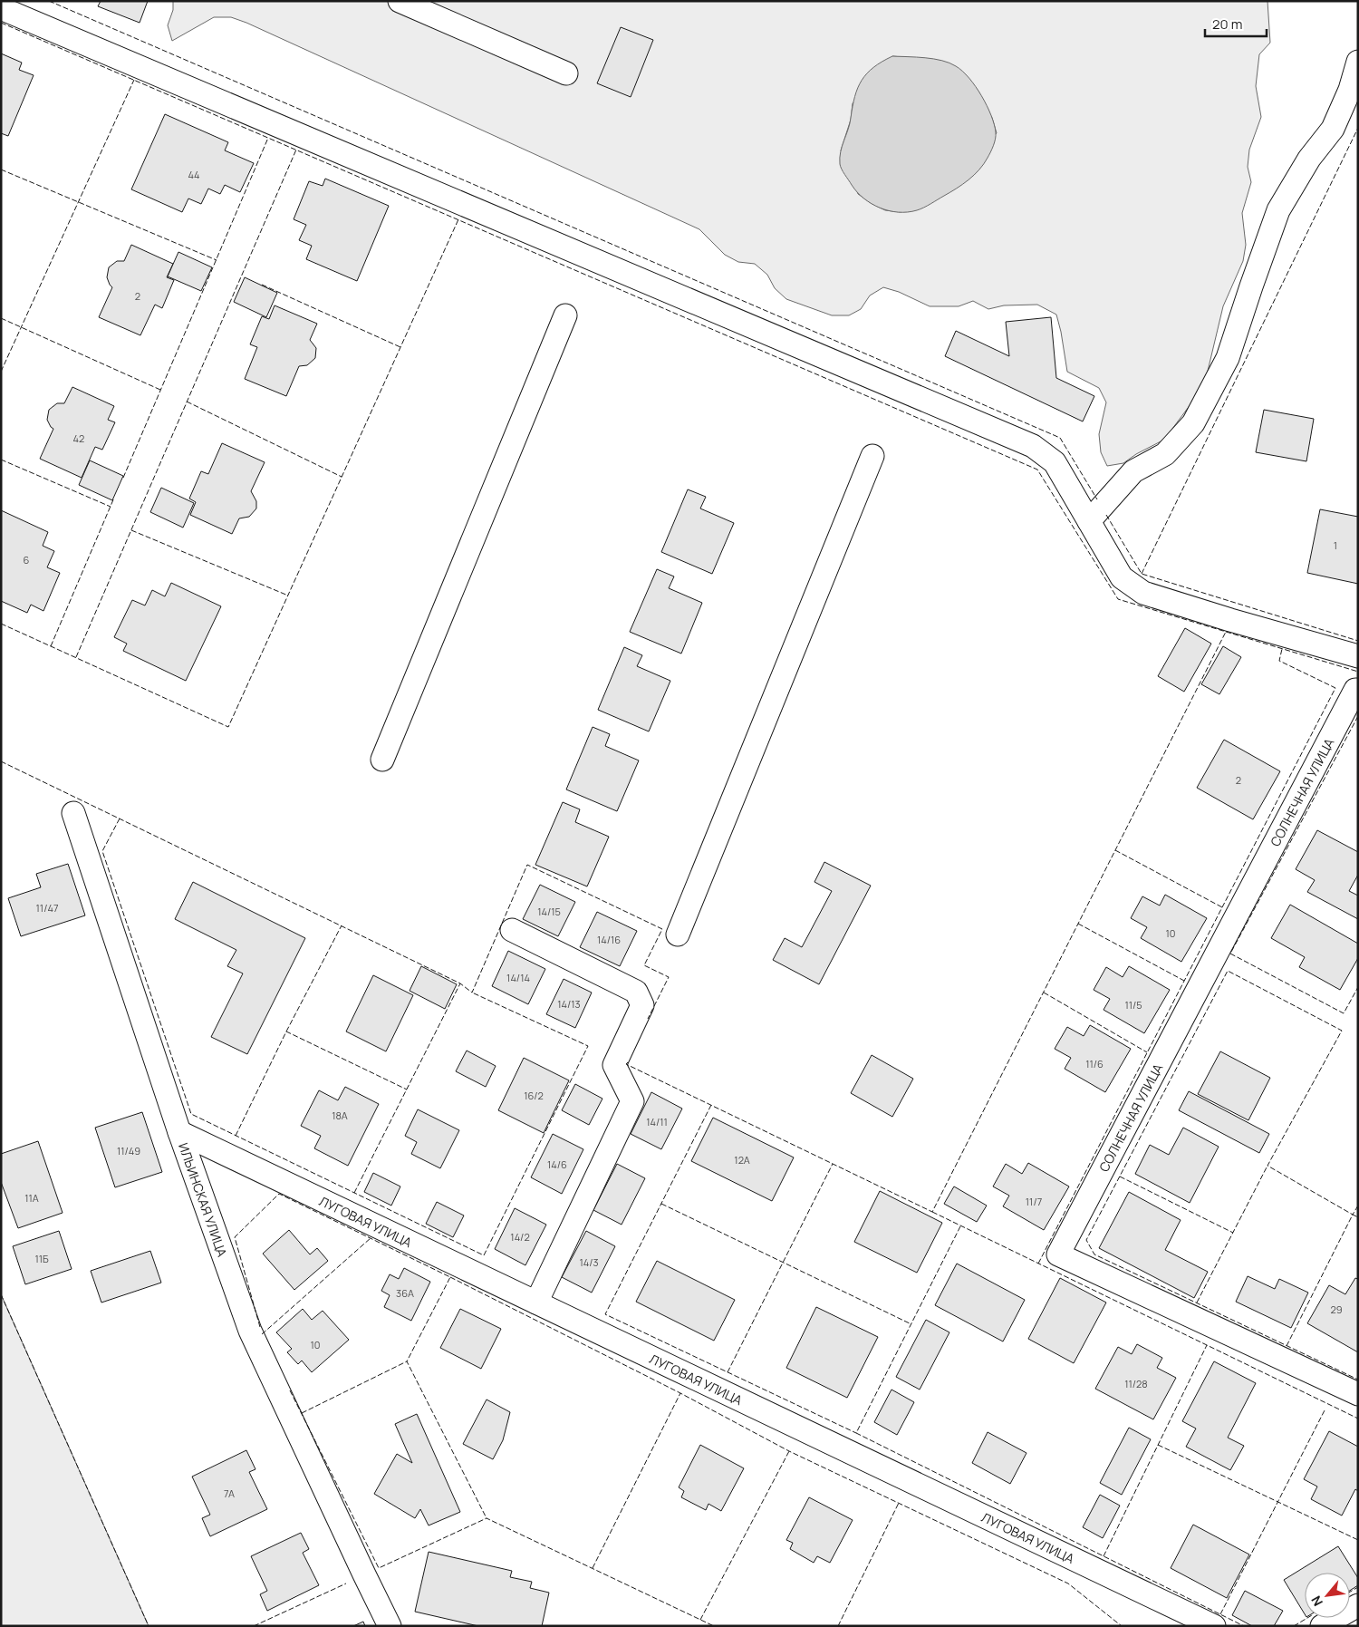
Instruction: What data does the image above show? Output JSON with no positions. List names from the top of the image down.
{
  "streets": {
    "street": ["СОЛНЕЧНАЯ УЛИЦА", "ИЛЬИНСКАЯ УЛИЦА", "ЛУГОВАЯ УЛИЦА"]
  },
  "crossings": [
    ["ИЛЬИНСКАЯ УЛИЦА", "ЛУГОВАЯ УЛИЦА"]
  ],
  "house_numbers": [
    "44",
    "2",
    "42",
    "1",
    "6",
    "2",
    "11/47",
    "14/15",
    "10",
    "14/16",
    "14/14",
    "14/13",
    "11/5",
    "11/6",
    "16/2",
    "18А",
    "14/11",
    "11/49",
    "12А",
    "14/6",
    "11А",
    "11/7",
    "14/2",
    "11Б",
    "14/3",
    "36А",
    "29",
    "10",
    "11/28",
    "7А"
  ],
  "scale_bar": "20 m",
  "north": "bottom left"
}
